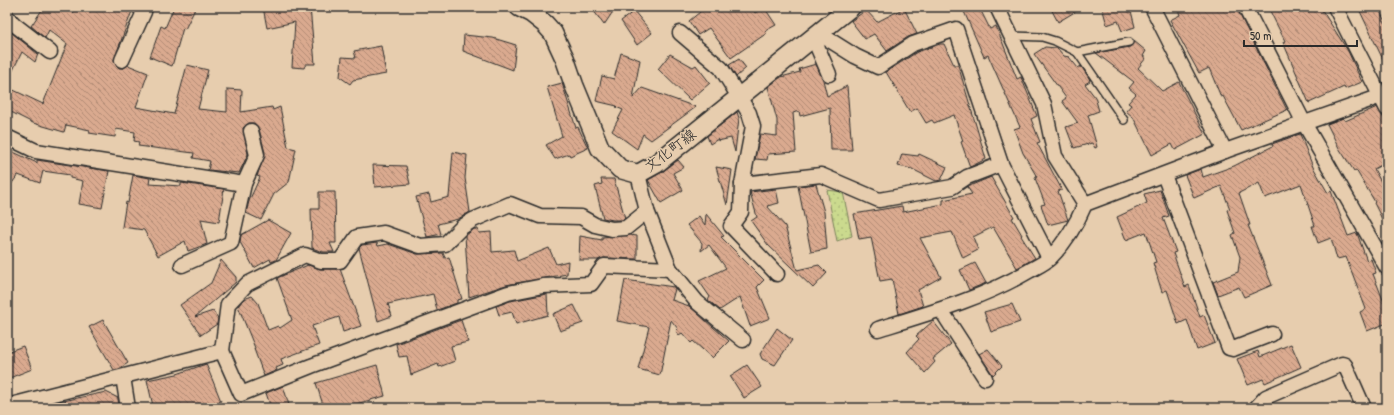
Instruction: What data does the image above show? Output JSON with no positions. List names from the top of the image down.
{
  "streets": {
    "street": ["文化町線"]
  },
  "scale_bar": "50 m"
}
